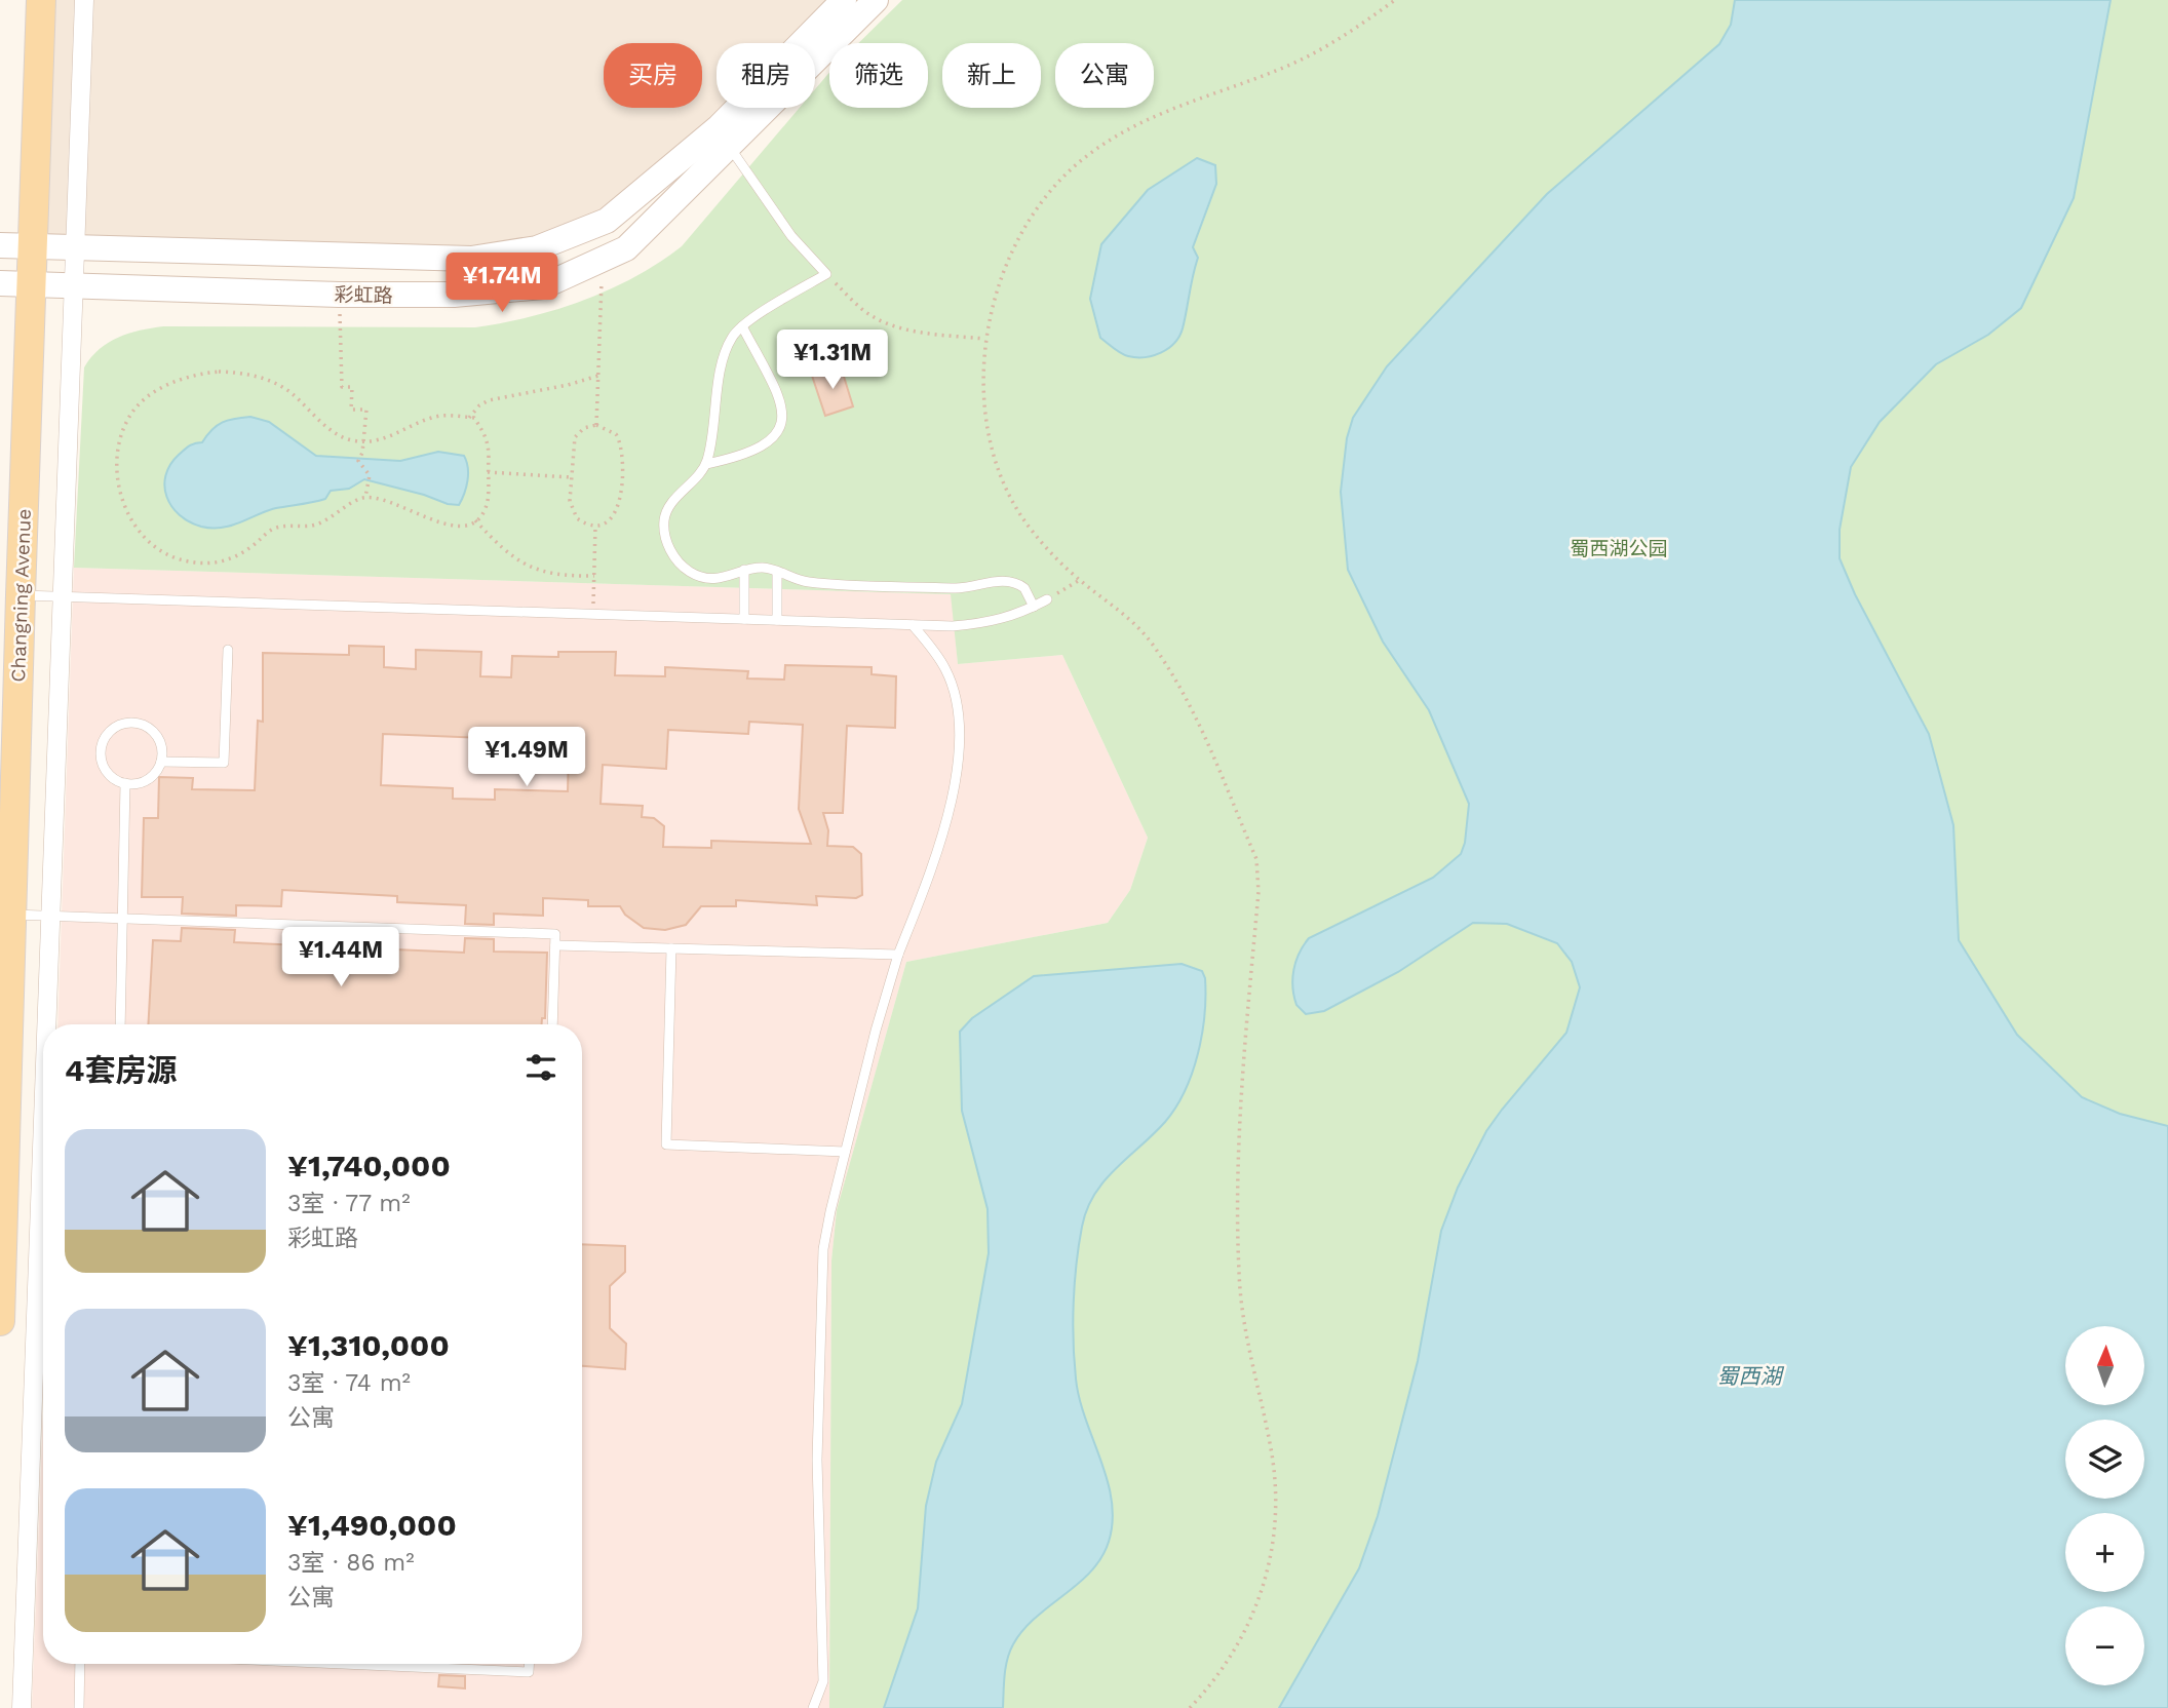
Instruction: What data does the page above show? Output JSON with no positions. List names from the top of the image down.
{
  "streets": {
    "main road": ["彩虹路", "Changning Avenue"]
  },
  "crossings": [
    ["彩虹路", "Changning Avenue"]
  ],
  "water": ["蜀西湖"],
  "parks": ["蜀西湖公园"],
  "north": "top",
  "page": {
    "chip": [
      "买房",
      "租房",
      "筛选",
      "新上",
      "公寓"
    ],
    "price": [
      "¥1.74M",
      "¥1.31M",
      "¥1.49M",
      "¥1.44M"
    ],
    "heading": "4套房源",
    "list": [
      {
        "name": "¥1,740,000",
        "note": "3室 · 77 m² · 彩虹路"
      },
      {
        "name": "¥1,310,000",
        "note": "3室 · 74 m² · 公寓"
      },
      {
        "name": "¥1,490,000",
        "note": "3室 · 86 m² · 公寓"
      }
    ],
    "map_buttons": ["+", "−"]
  }
}
